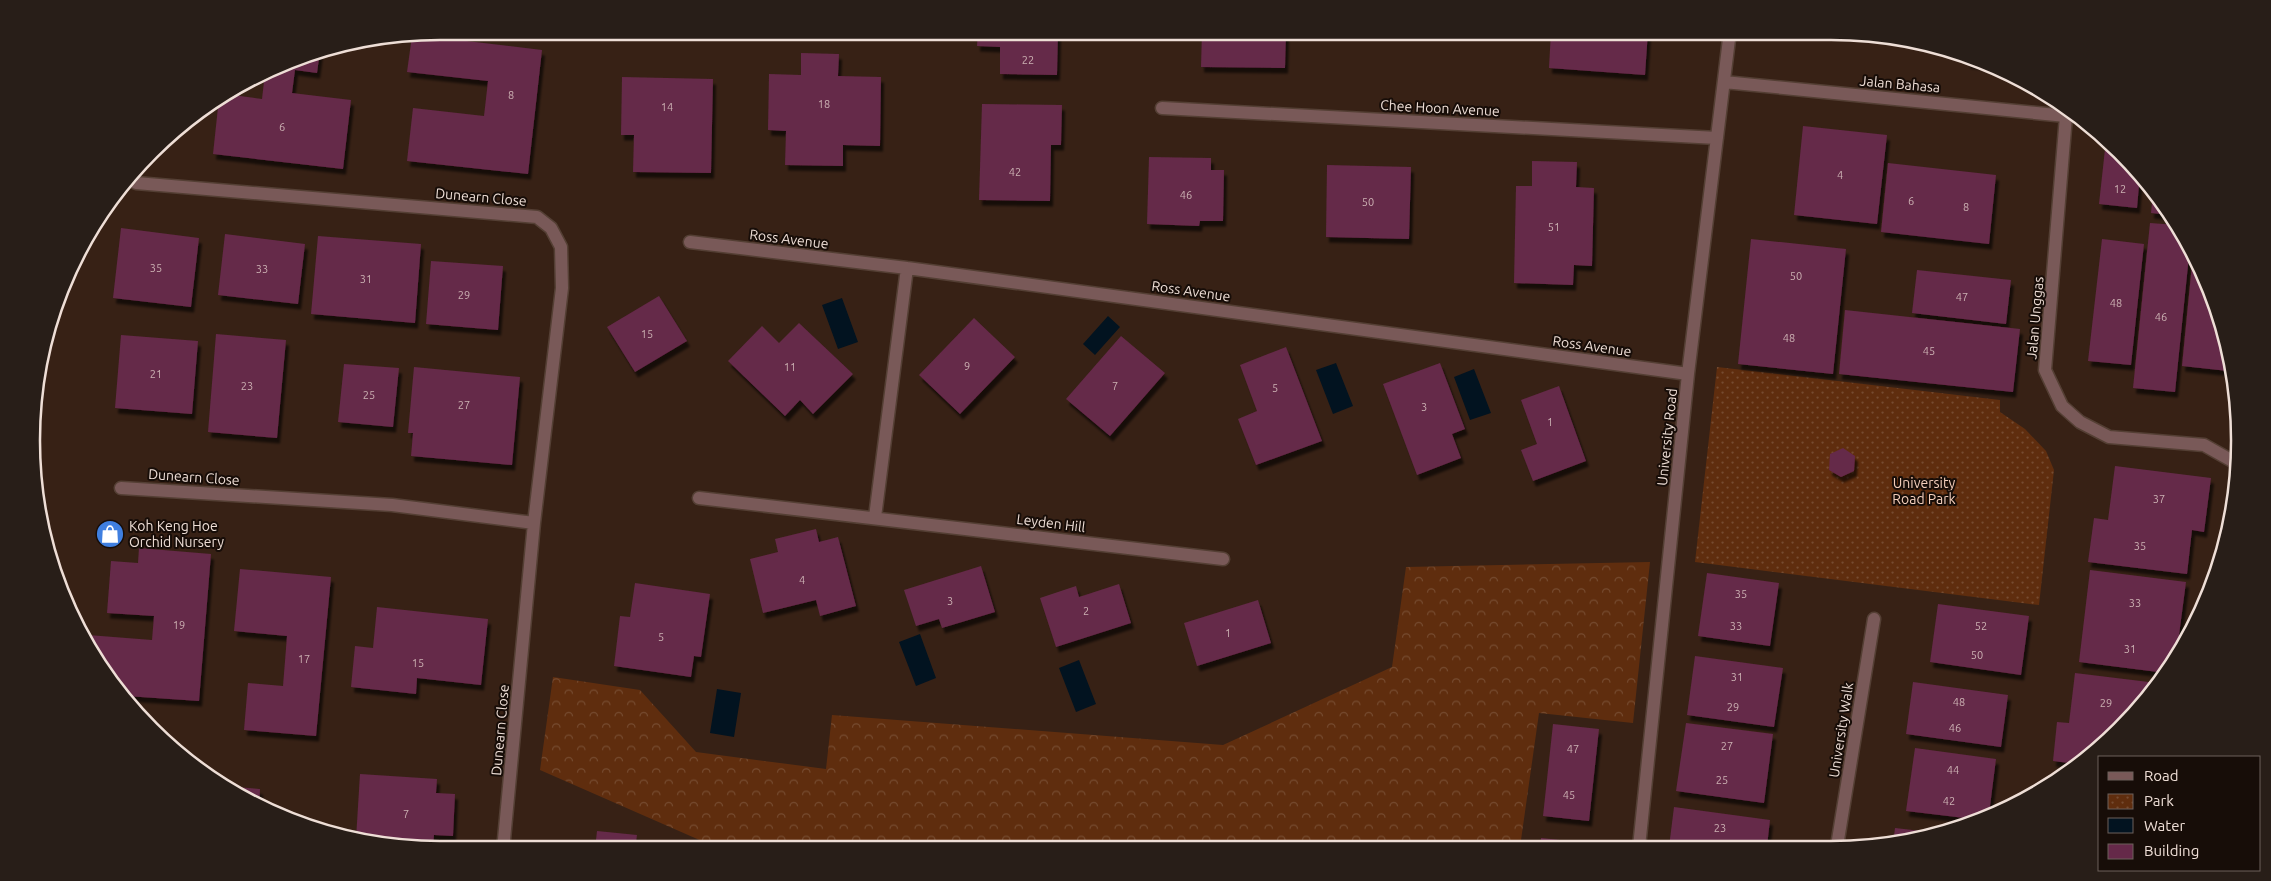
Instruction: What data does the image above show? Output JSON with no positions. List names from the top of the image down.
{
  "streets": {
    "street": [
      "Jalan Bahasa",
      "Chee Hoon Avenue",
      "Dunearn Close",
      "Ross Avenue",
      "Jalan Unggas",
      "University Road",
      "Leyden Hill",
      "University Walk"
    ]
  },
  "crossings": [
    ["Jalan Bahasa", "University Road"],
    ["Chee Hoon Avenue", "University Road"],
    ["Ross Avenue", "University Road"]
  ],
  "parks": ["University Road Park"],
  "places": {
    "shop": ["Koh Keng Hoe Orchid Nursery"]
  },
  "house_numbers": [
    "22",
    "8",
    "18",
    "14",
    "6",
    "42",
    "4",
    "12",
    "46",
    "6",
    "50",
    "8",
    "51",
    "35",
    "33",
    "50",
    "31",
    "29",
    "47",
    "48",
    "46",
    "15",
    "48",
    "45",
    "9",
    "11",
    "21",
    "23",
    "7",
    "5",
    "25",
    "27",
    "3",
    "1",
    "37",
    "35",
    "4",
    "35",
    "3",
    "33",
    "2",
    "19",
    "33",
    "52",
    "1",
    "5",
    "31",
    "50",
    "17",
    "15",
    "31",
    "48",
    "29",
    "29",
    "46",
    "27",
    "47",
    "44",
    "25",
    "45",
    "42",
    "7",
    "23"
  ],
  "legend": [
    "Road",
    "Park",
    "Water",
    "Building"
  ]
}
